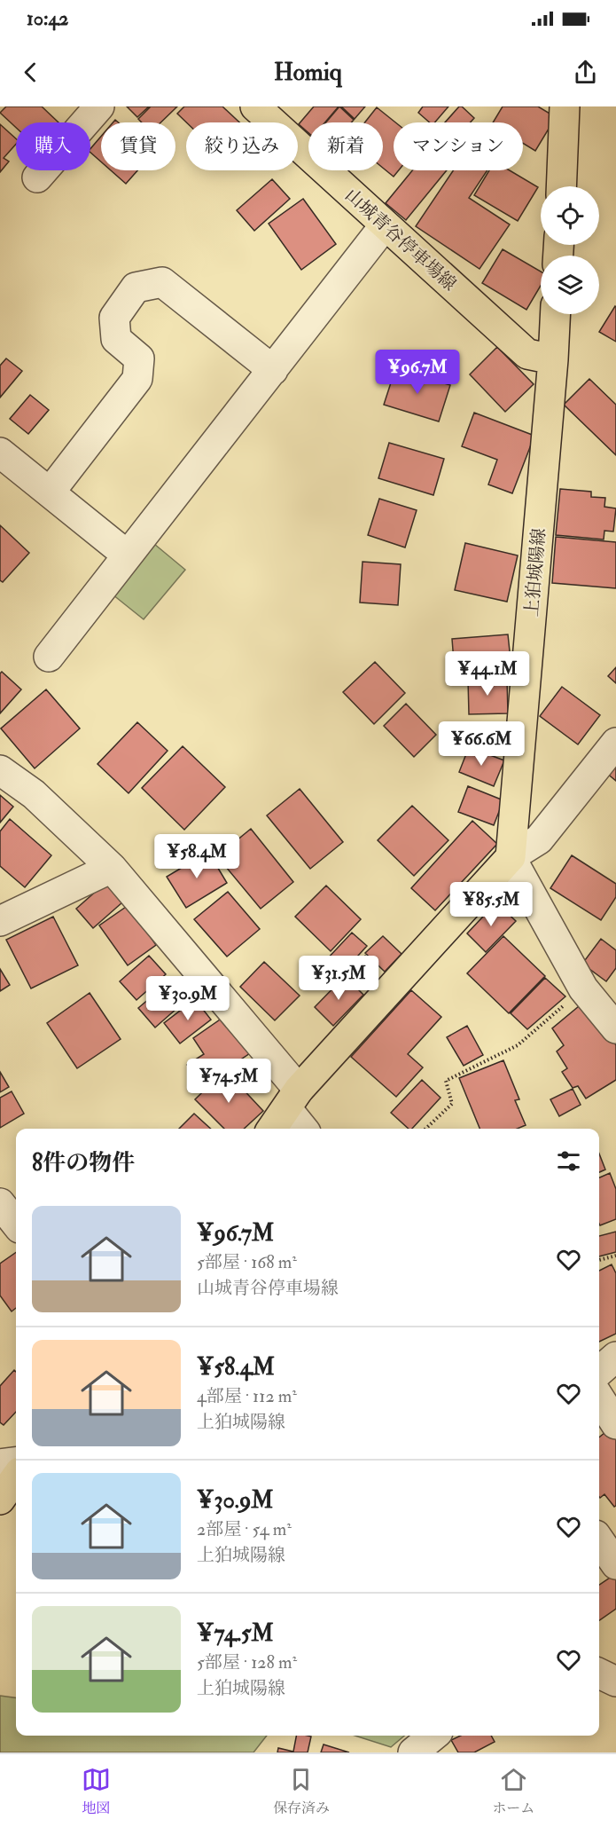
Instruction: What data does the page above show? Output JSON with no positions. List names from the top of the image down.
{
  "streets": {
    "main road": ["山城青谷停車場線", "上狛城陽線"]
  },
  "crossings": [
    ["山城青谷停車場線", "上狛城陽線"]
  ],
  "page": {
    "status": "10:42",
    "header": "Homiq",
    "chip": [
      "購入",
      "賃貸",
      "絞り込み",
      "新着",
      "マンション"
    ],
    "price": [
      "¥96.7M",
      "¥44.1M",
      "¥66.6M",
      "¥58.4M",
      "¥85.5M",
      "¥31.5M",
      "¥30.9M",
      "¥74.5M"
    ],
    "heading": "8件の物件",
    "list": [
      {
        "name": "¥96.7M",
        "note": "5部屋 · 168 m² · 山城青谷停車場線"
      },
      {
        "name": "¥58.4M",
        "note": "4部屋 · 112 m² · 上狛城陽線"
      },
      {
        "name": "¥30.9M",
        "note": "2部屋 · 54 m² · 上狛城陽線"
      },
      {
        "name": "¥74.5M",
        "note": "5部屋 · 128 m² · 上狛城陽線"
      }
    ],
    "tabs": ["地図", "保存済み", "ホーム"]
  }
}
